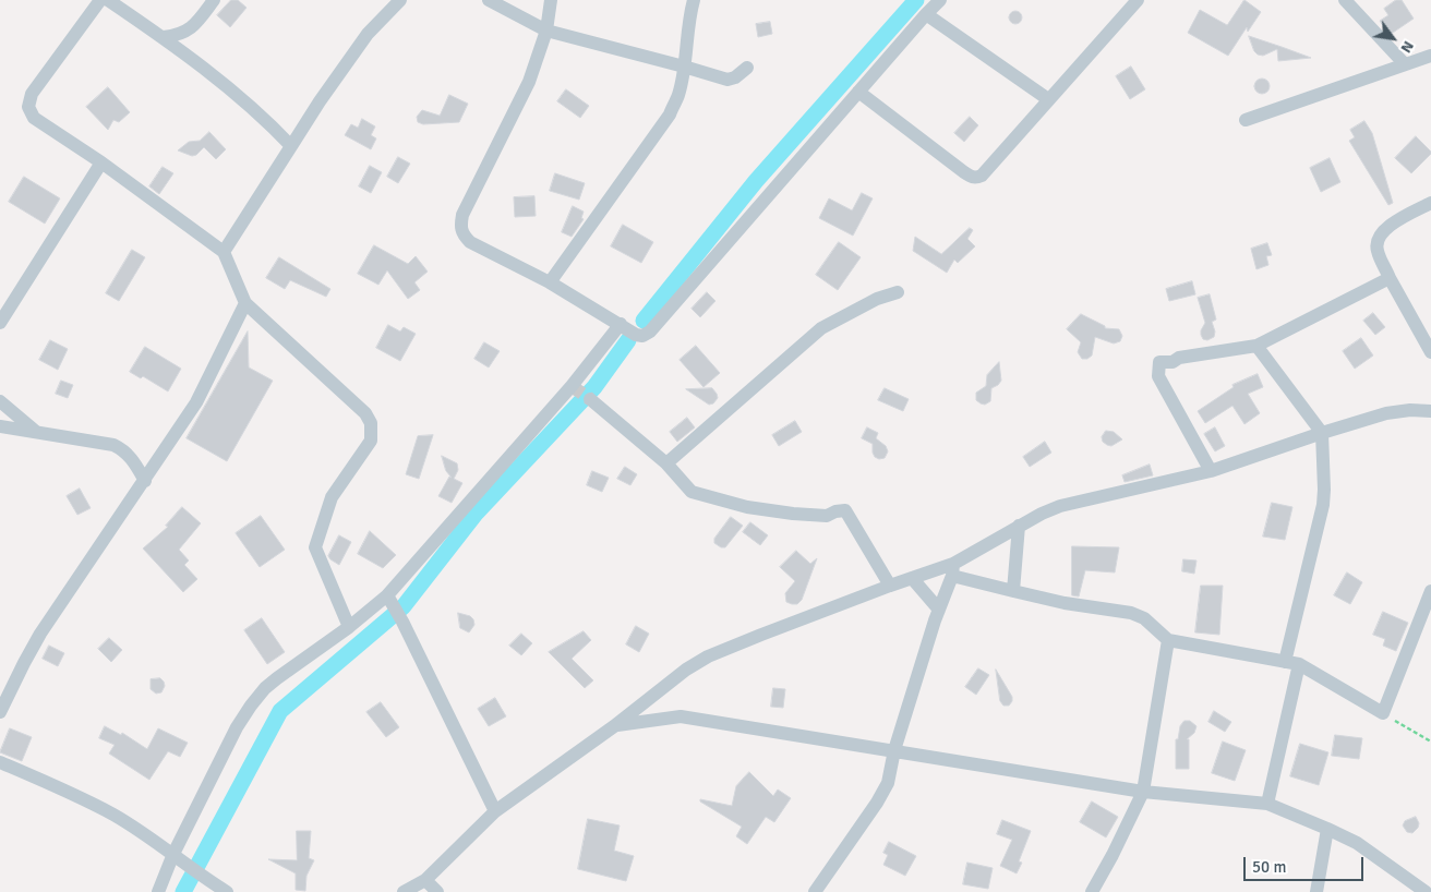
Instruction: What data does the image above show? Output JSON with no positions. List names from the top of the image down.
{
  "scale_bar": "50 m",
  "north": "bottom right"
}
